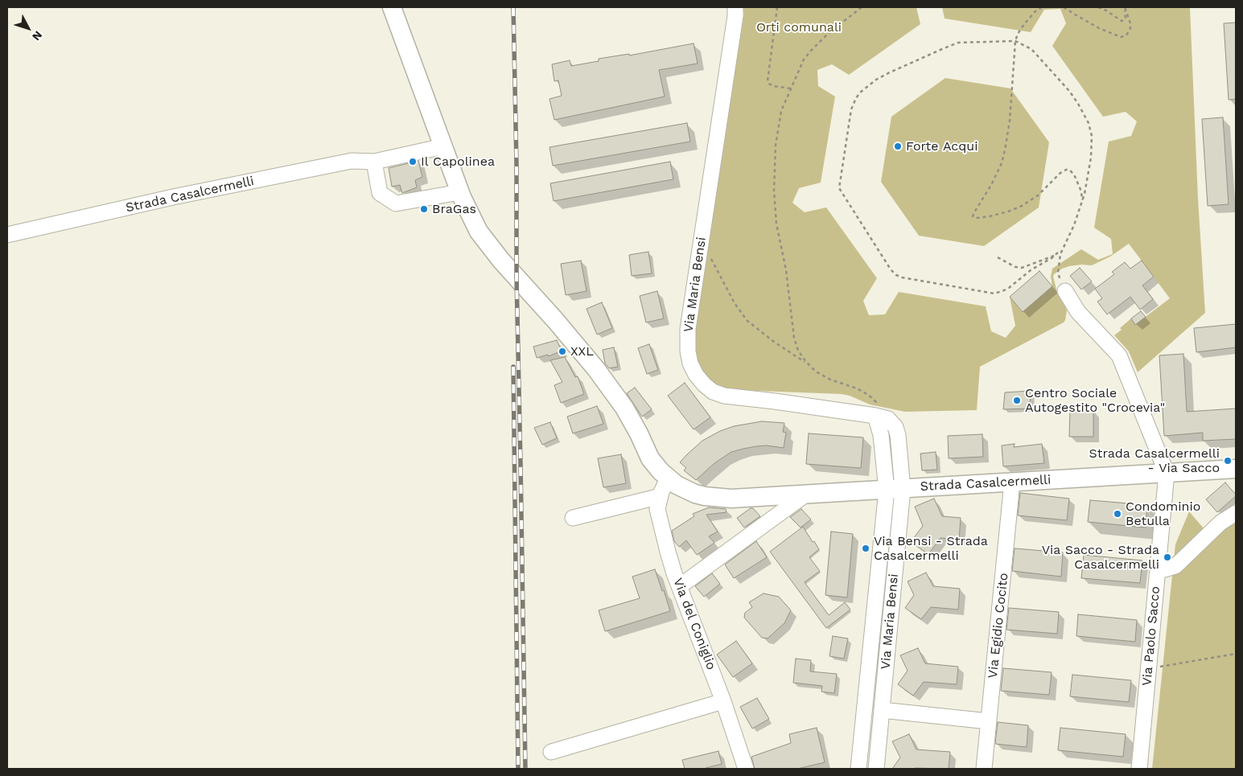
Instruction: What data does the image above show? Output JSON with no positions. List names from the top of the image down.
{
  "streets": {
    "main road": ["Strada Casalcermelli"],
    "street": [
      "Via Maria Bensi",
      "Via del Coniglio",
      "Via Egidio Cocito",
      "Via Paolo Sacco"
    ]
  },
  "crossings": [
    ["Strada Casalcermelli", "Via Maria Bensi"],
    ["Strada Casalcermelli", "Via del Coniglio"],
    ["Strada Casalcermelli", "Via Egidio Cocito"],
    ["Strada Casalcermelli", "Via Paolo Sacco"]
  ],
  "parks": ["Orti comunali"],
  "places": [
    "Forte Acqui",
    "Il Capolinea",
    "BraGas",
    "XXL",
    "Centro Sociale Autogestito \"Crocevia\"",
    "Strada Casalcermelli - Via Sacco",
    "Condominio Betulla",
    "Via Bensi - Strada Casalcermelli",
    "Via Sacco - Strada Casalcermelli"
  ],
  "north": "bottom right"
}
